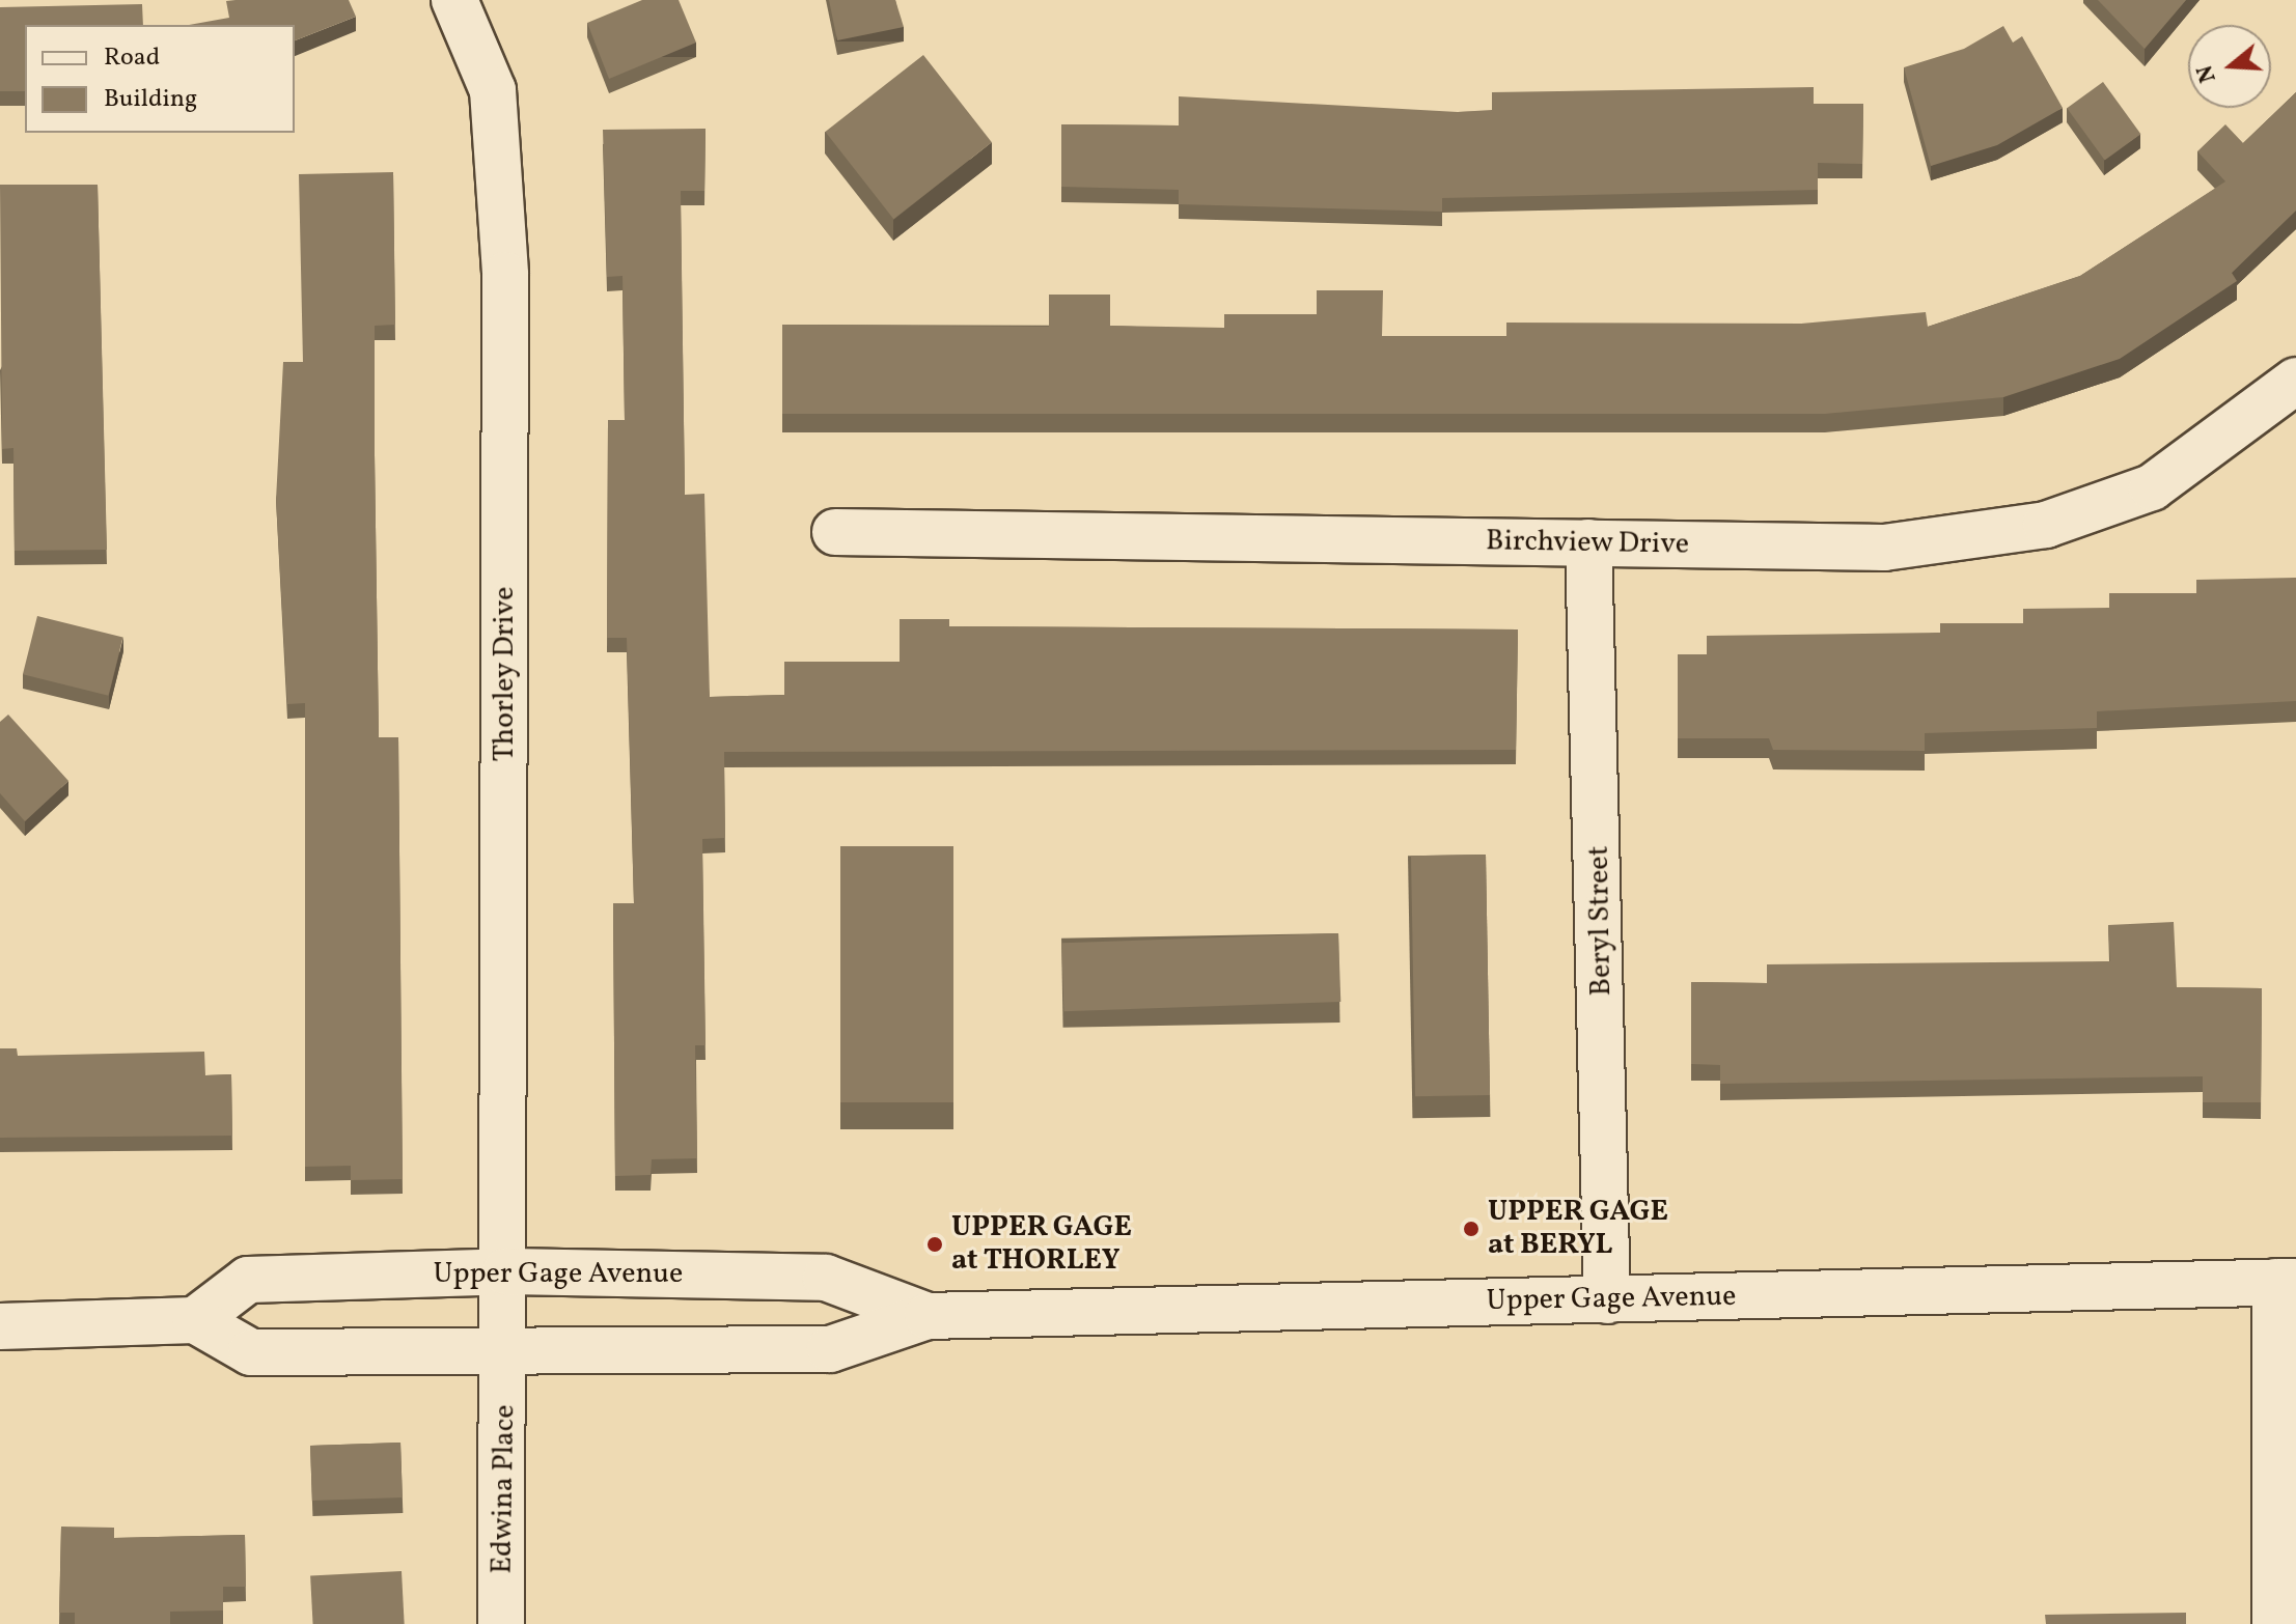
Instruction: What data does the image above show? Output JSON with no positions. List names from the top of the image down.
{
  "streets": {
    "street": [
      "Birchview Drive",
      "Thorley Drive",
      "Beryl Street",
      "Upper Gage Avenue",
      "Edwina Place"
    ]
  },
  "crossings": [
    ["Birchview Drive", "Beryl Street"],
    ["Thorley Drive", "Upper Gage Avenue"],
    ["Thorley Drive", "Edwina Place"],
    ["Beryl Street", "Upper Gage Avenue"],
    ["Upper Gage Avenue", "Edwina Place"]
  ],
  "places": ["UPPER GAGE at BERYL", "UPPER GAGE at THORLEY"],
  "legend": ["Road", "Building"],
  "north": "left"
}
